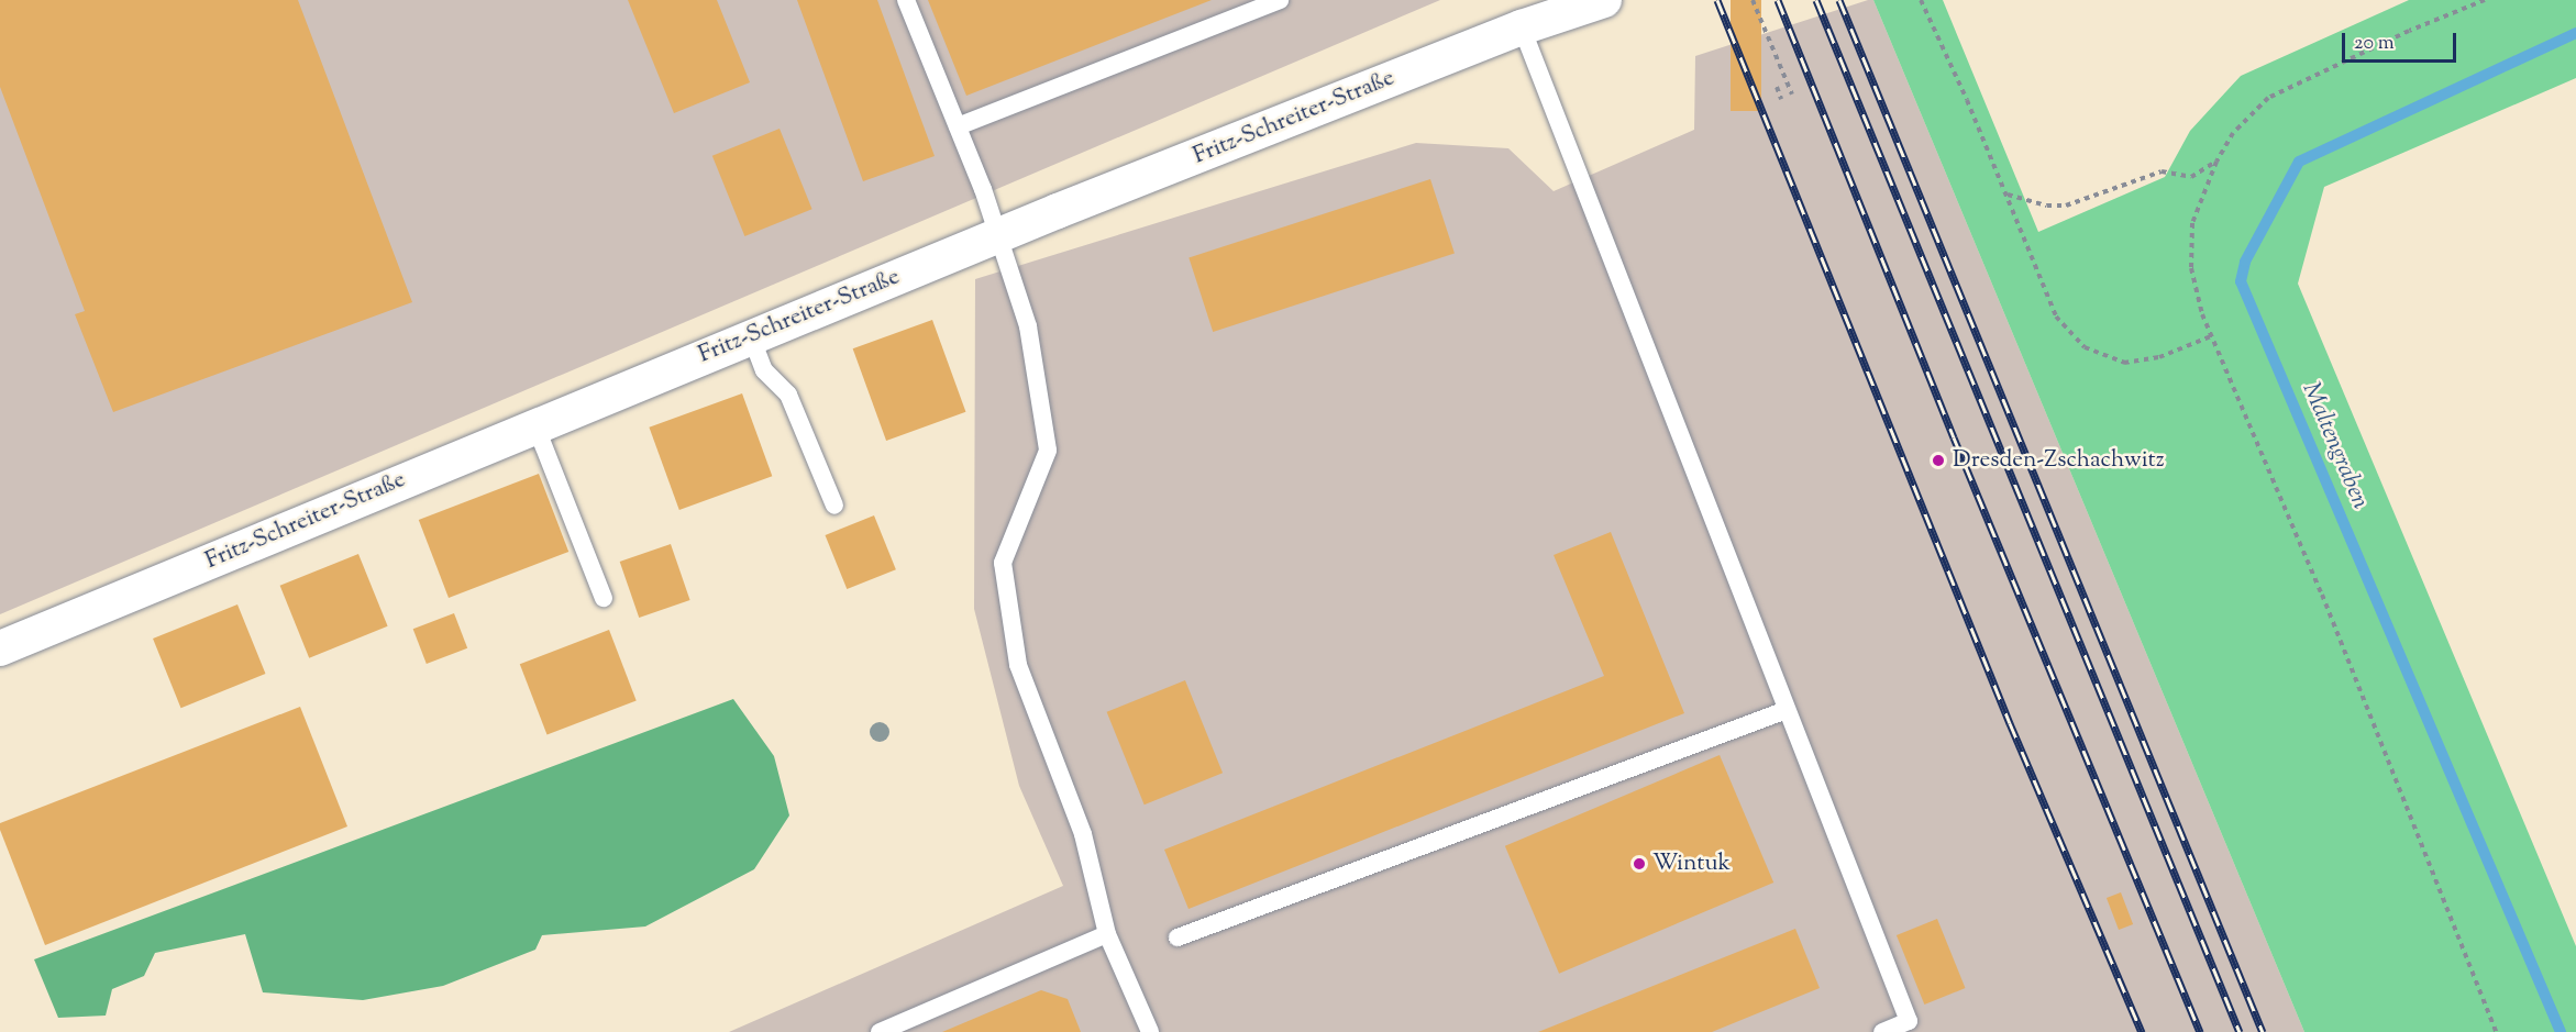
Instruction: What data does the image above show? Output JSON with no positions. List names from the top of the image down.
{
  "streets": {
    "street": ["Fritz-Schreiter-Straße"]
  },
  "water": ["Maltengraben"],
  "places": ["Dresden-Zschachwitz", "Wintuk"],
  "scale_bar": "20 m"
}
